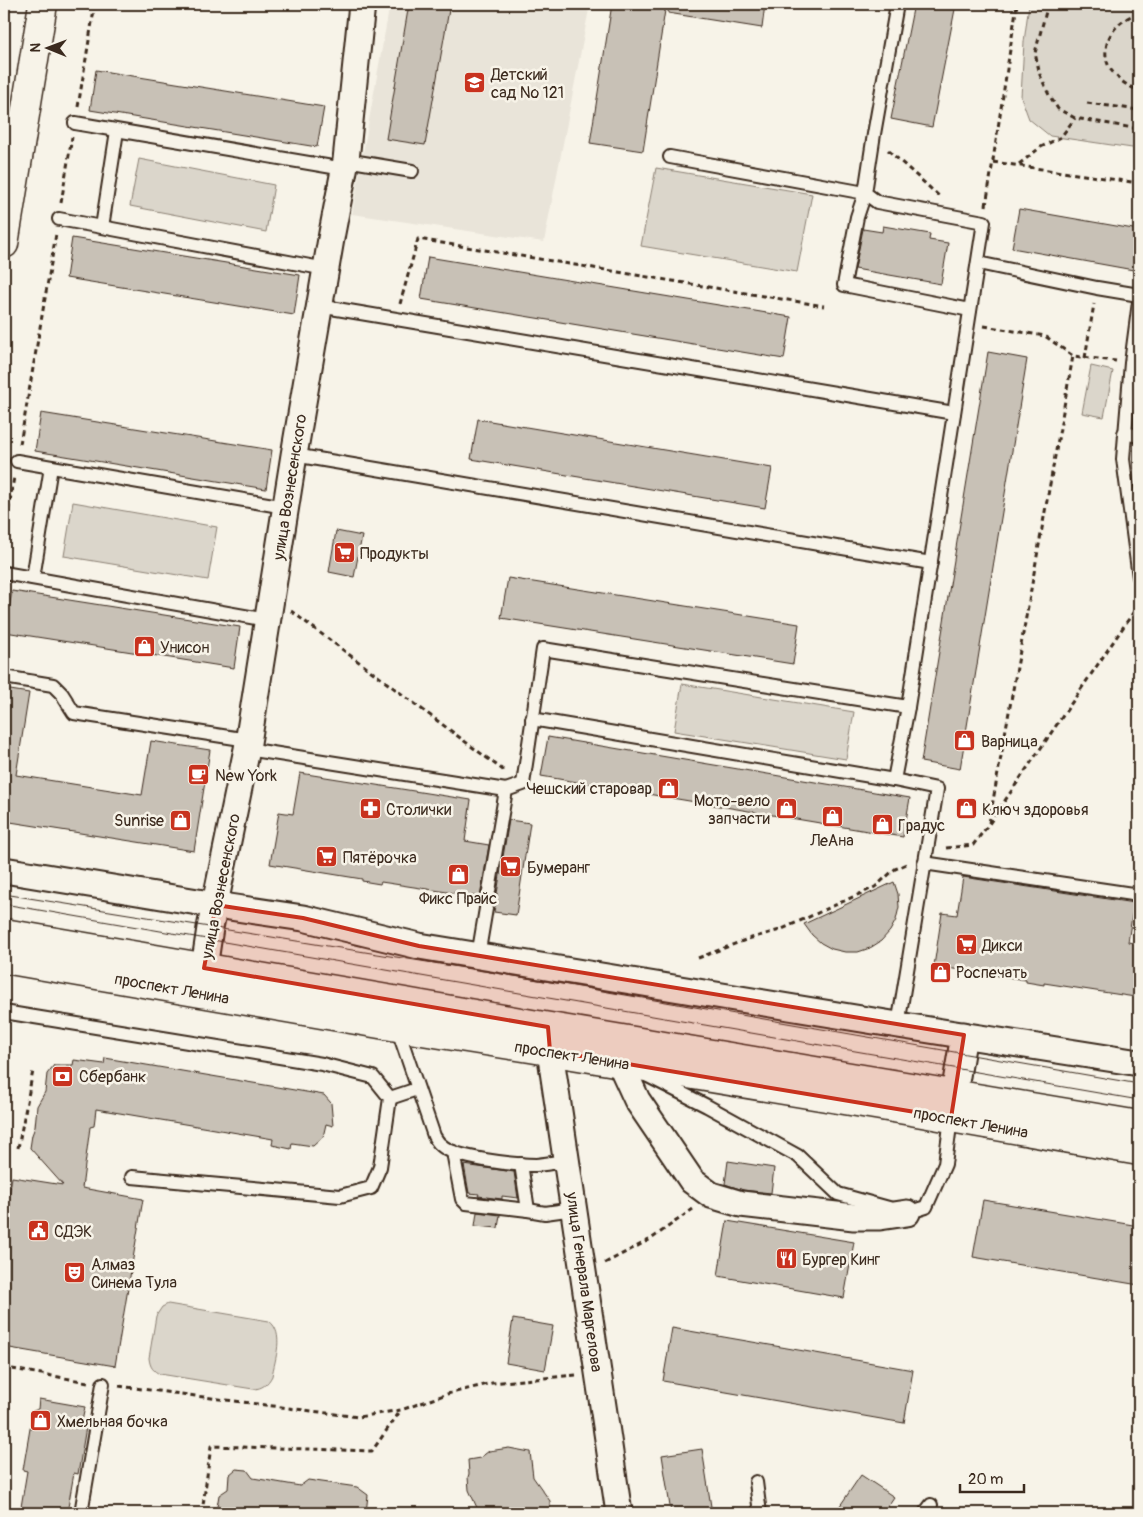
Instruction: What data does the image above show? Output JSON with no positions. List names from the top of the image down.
{
  "streets": {
    "main road": ["проспект Ленина"],
    "street": ["улица Вознесенского", "улица Генерала Маргелова"]
  },
  "crossings": [
    ["улица Вознесенского", "проспект Ленина"],
    ["проспект Ленина", "улица Генерала Маргелова"]
  ],
  "places": {
    "school or university": ["Детский сад № 121"],
    "supermarket": [
      "Продукты",
      "Пятёрочка",
      "Бумеранг",
      "Дикси"
    ],
    "shop": [
      "Унисон",
      "Варница",
      "Чешский старовар",
      "Мото-вело запчасти",
      "Ключ здоровья",
      "ЛеАна",
      "Sunrise",
      "Градус",
      "Фикс Прайс",
      "Роспечать",
      "Хмельная бочка"
    ],
    "cafe": ["New York"],
    "pharmacy": ["Столички"],
    "bank": ["Сбербанк"],
    "public building": ["СДЭК"],
    "restaurant": ["Бургер Кинг"],
    "theatre": ["Алмаз Синема Тула"]
  },
  "scale_bar": "20 m",
  "north": "left"
}
